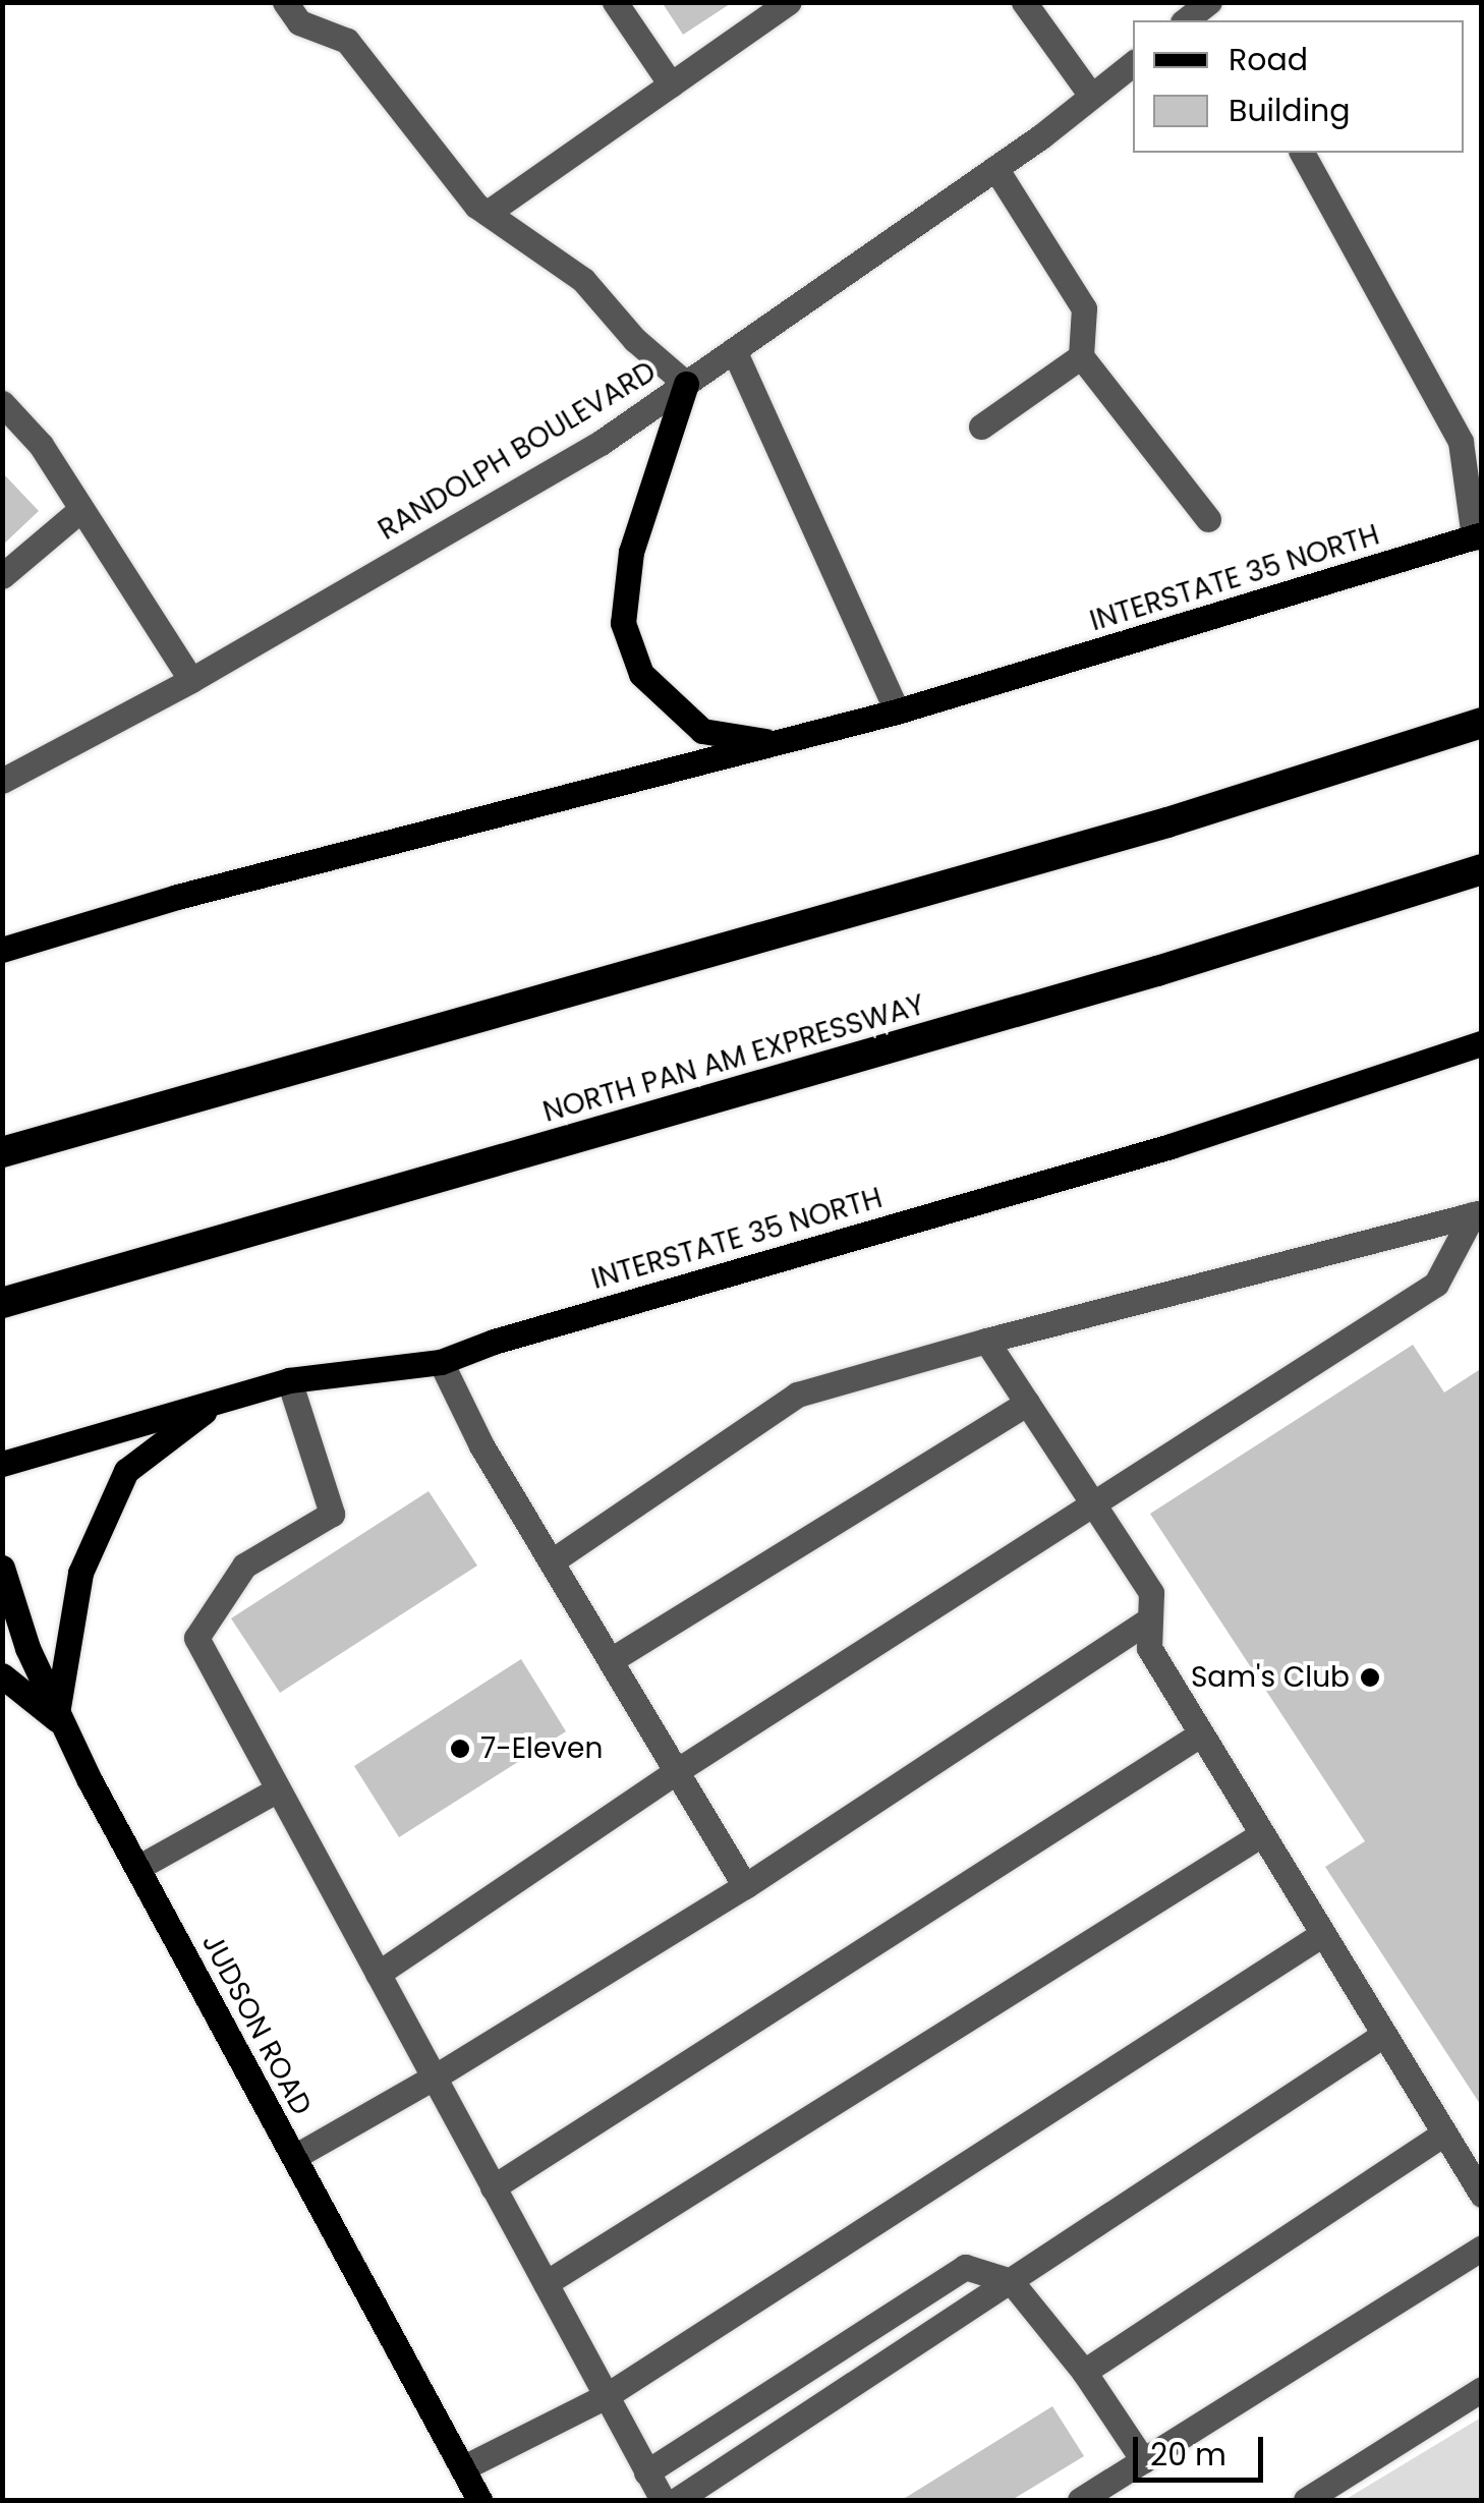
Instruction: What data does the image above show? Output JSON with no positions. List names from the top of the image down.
{
  "streets": {
    "highway": ["NORTH PAN AM EXPRESSWAY"],
    "main road": ["INTERSTATE 35 NORTH", "JUDSON ROAD"],
    "street": ["RANDOLPH BOULEVARD"]
  },
  "places": ["Sam's Club", "7-Eleven"],
  "legend": ["Road", "Building"],
  "scale_bar": "20 m"
}
